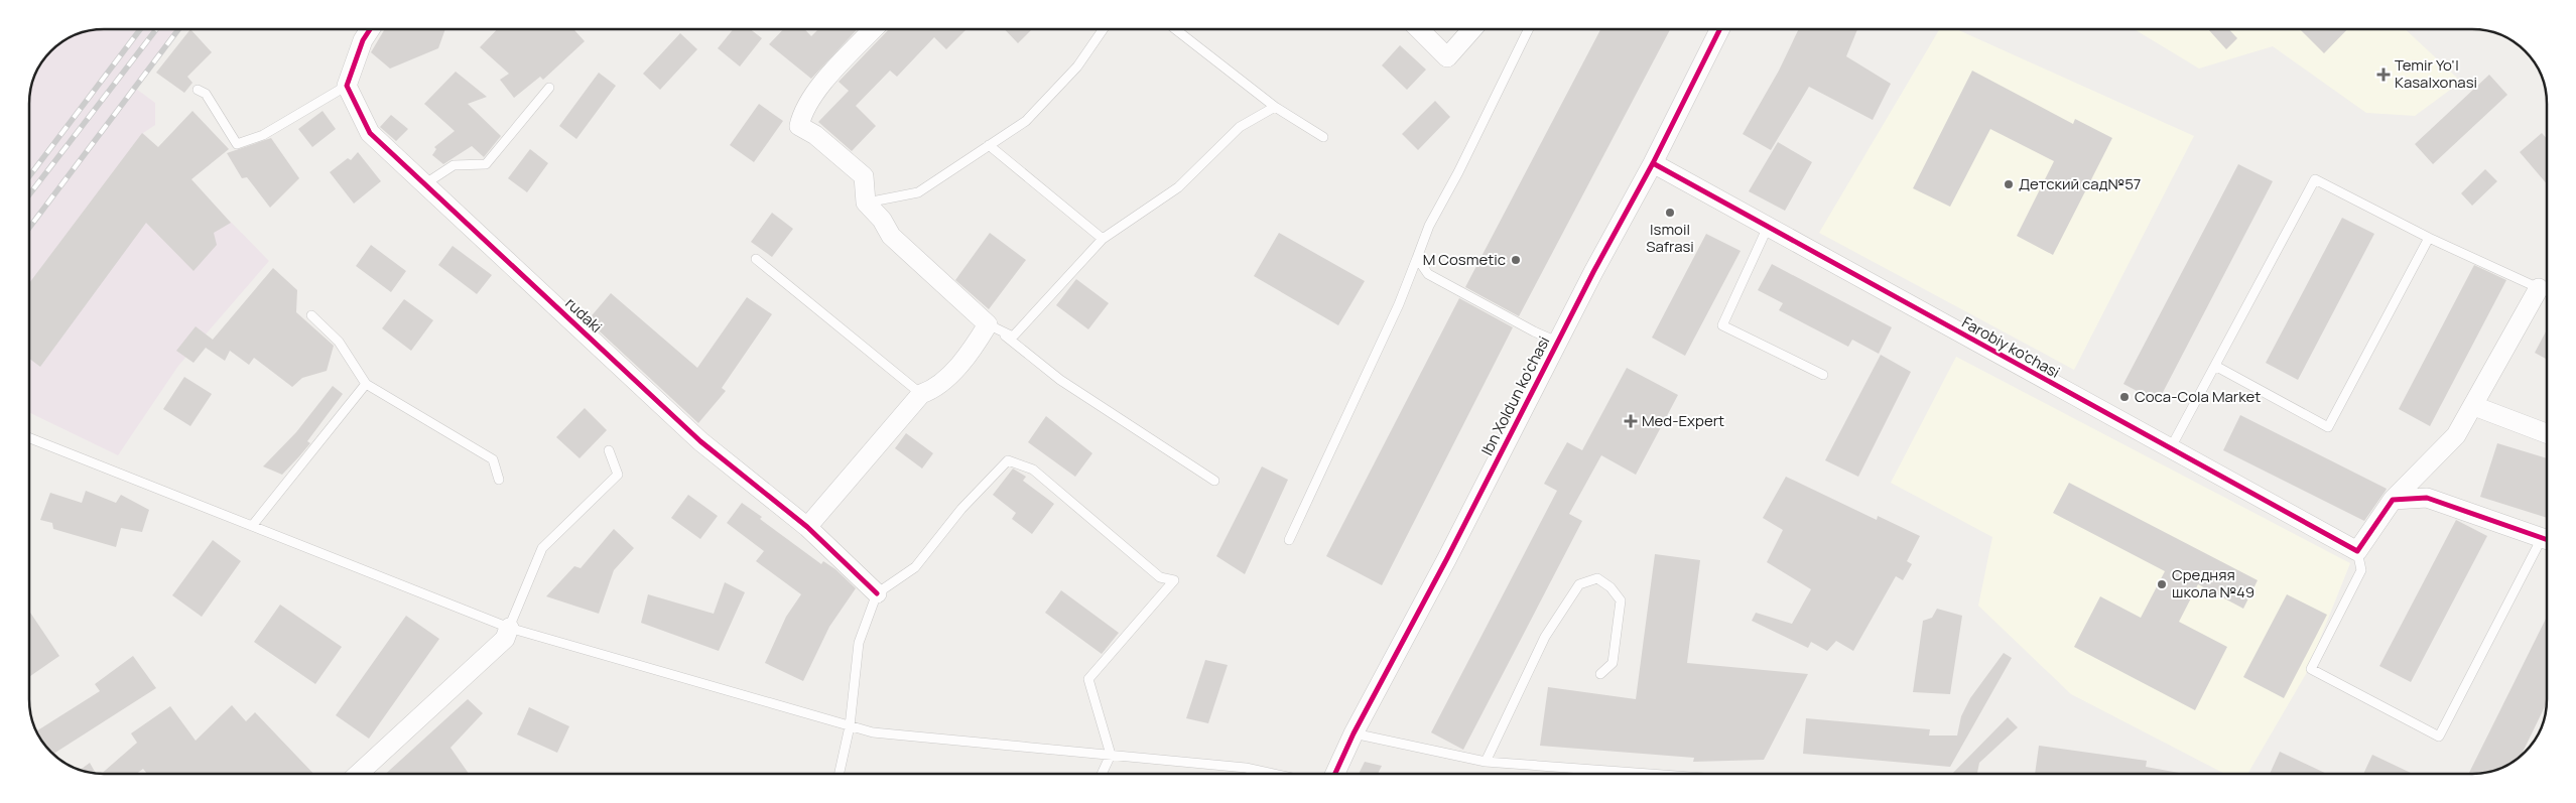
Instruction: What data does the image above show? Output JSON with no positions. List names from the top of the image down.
{
  "streets": {
    "street": ["rudaki", "Farobiy ko'chasi", "Ibn Xoldun ko'chasi"]
  },
  "crossings": [
    ["Farobiy ko'chasi", "Ibn Xoldun ko'chasi"]
  ],
  "places": {
    "health": ["Temir Yo'l Kasalxonasi", "Med-Expert"],
    "other": [
      "Детский сад№57",
      "Ismoil Safrasi",
      "M Cosmetic",
      "Coca-Cola Market",
      "Средняя школа №49"
    ]
  }
}
